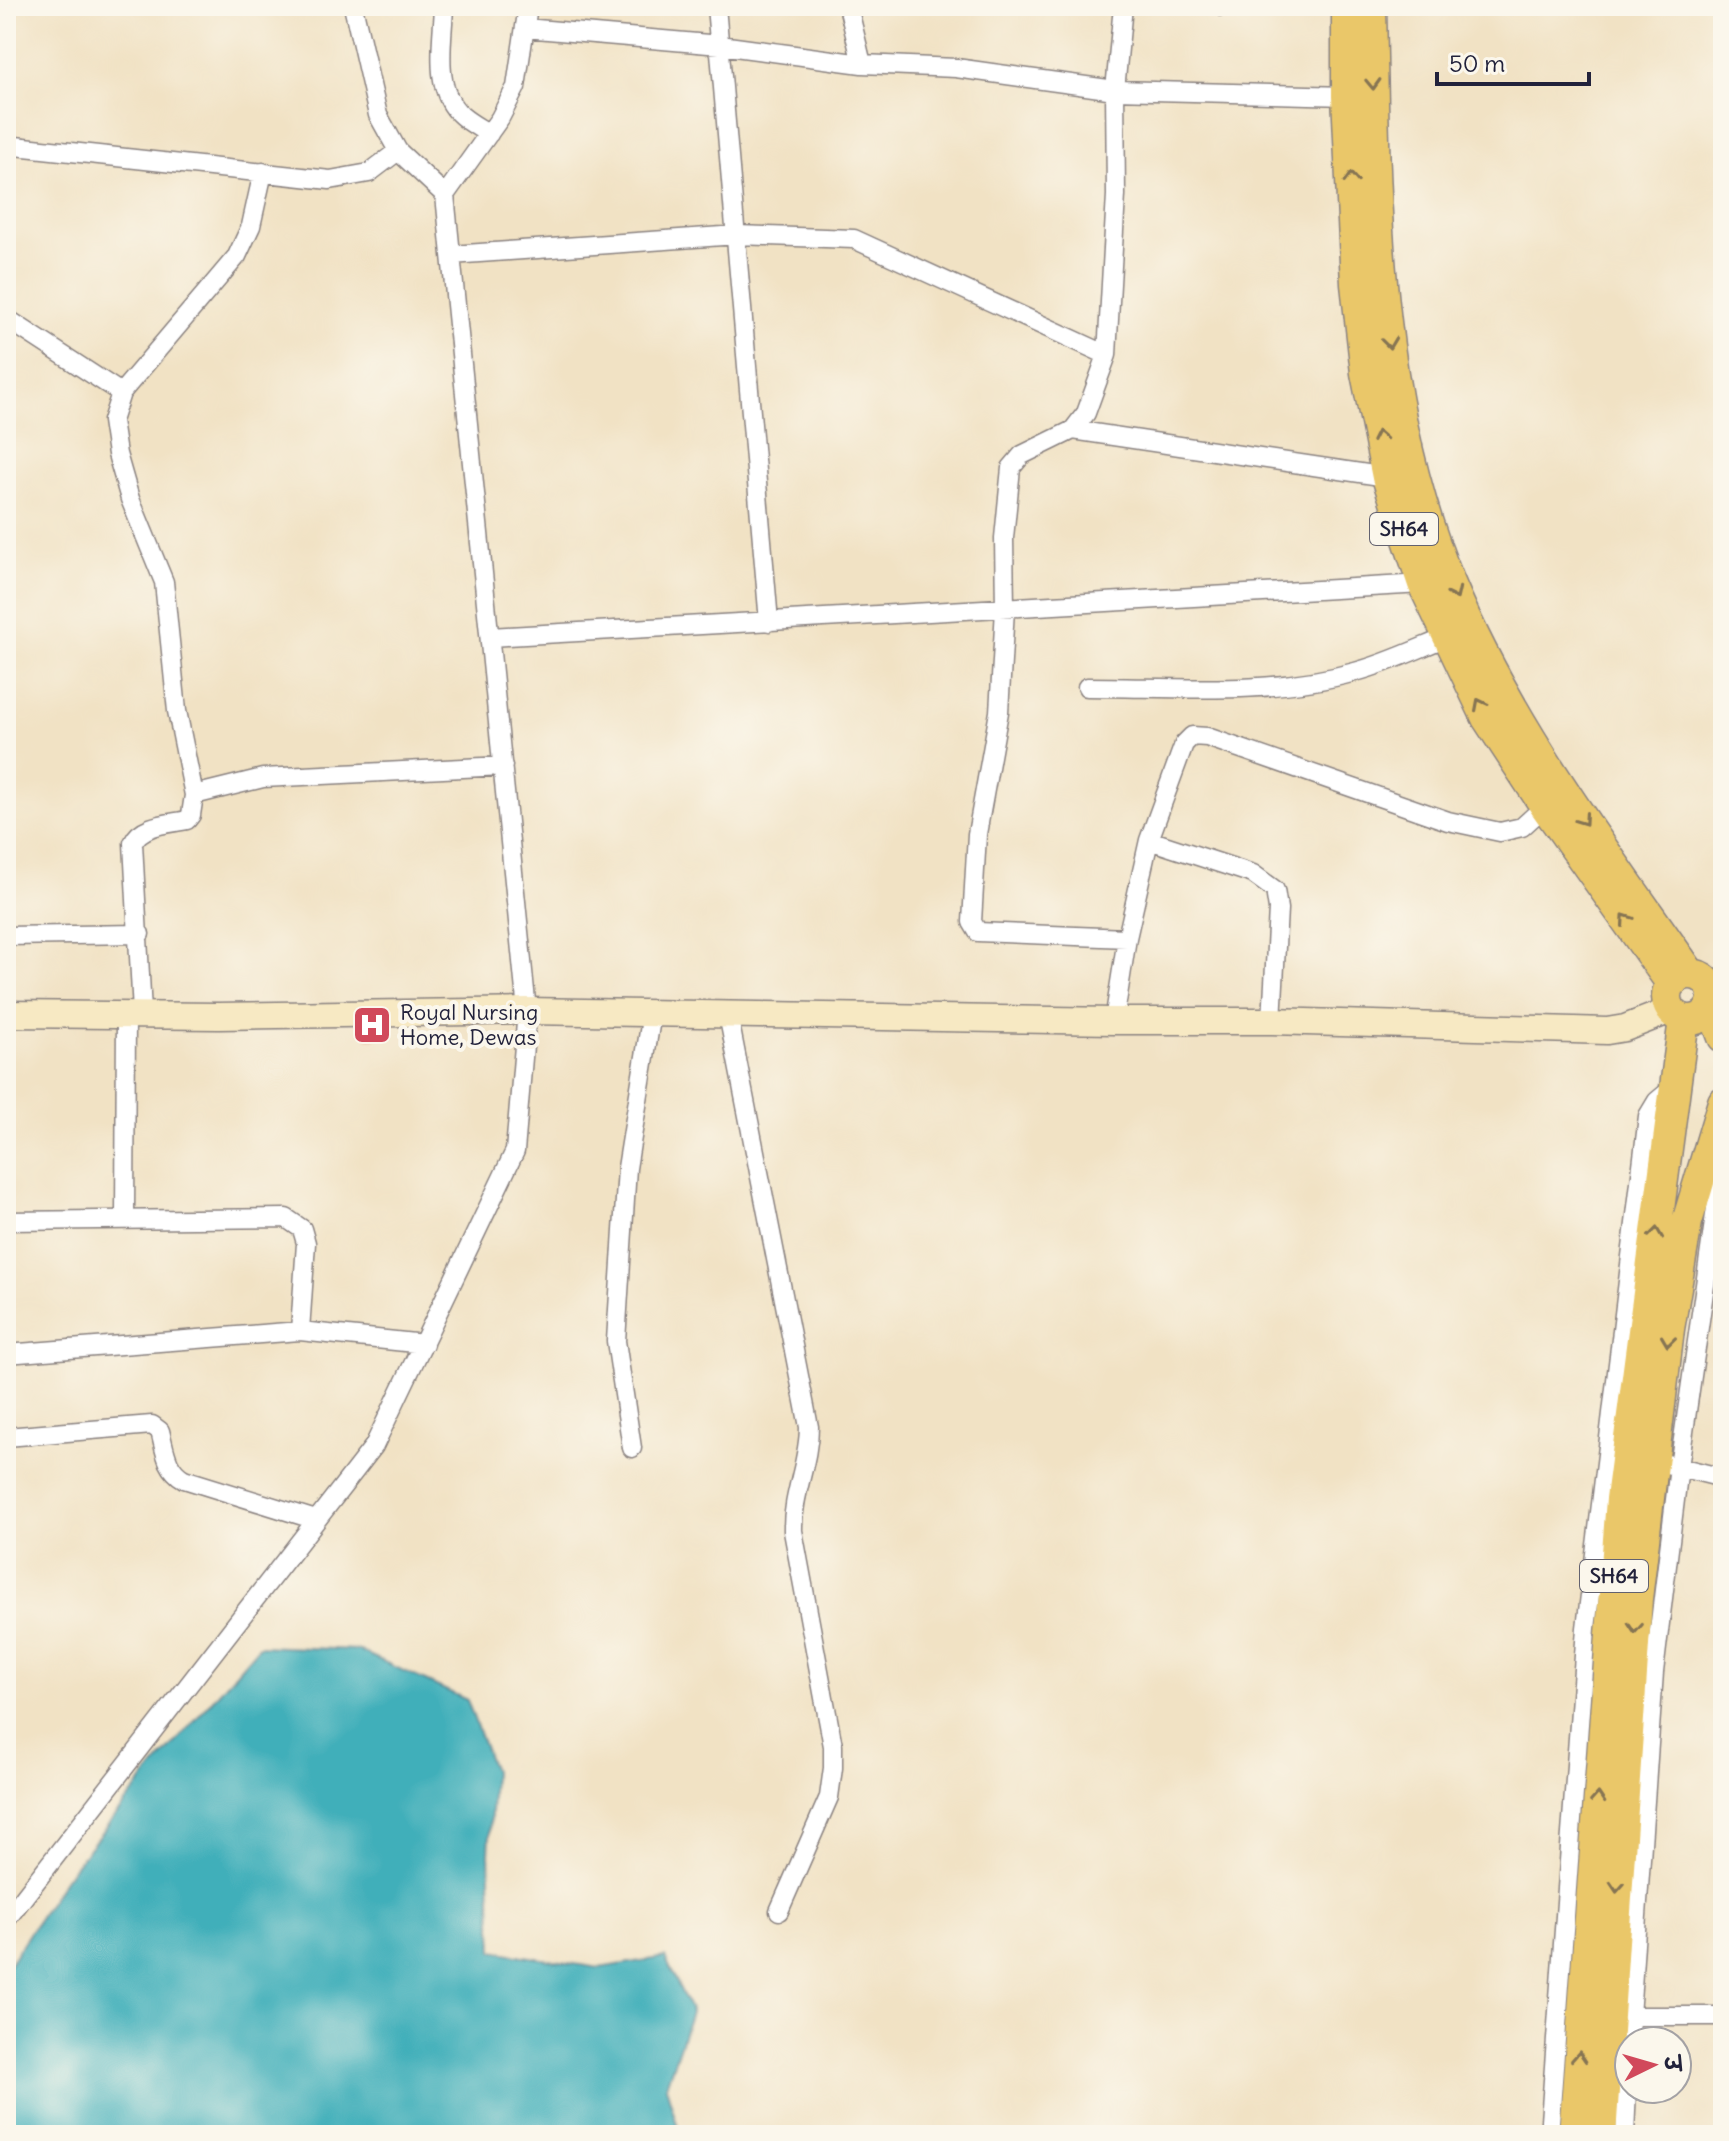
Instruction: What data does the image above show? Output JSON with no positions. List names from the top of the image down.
{
  "streets": {
    "main road": ["SH64"]
  },
  "places": {
    "hospital": ["Royal Nursing Home, Dewas"]
  },
  "scale_bar": "50 m",
  "north": "right"
}
